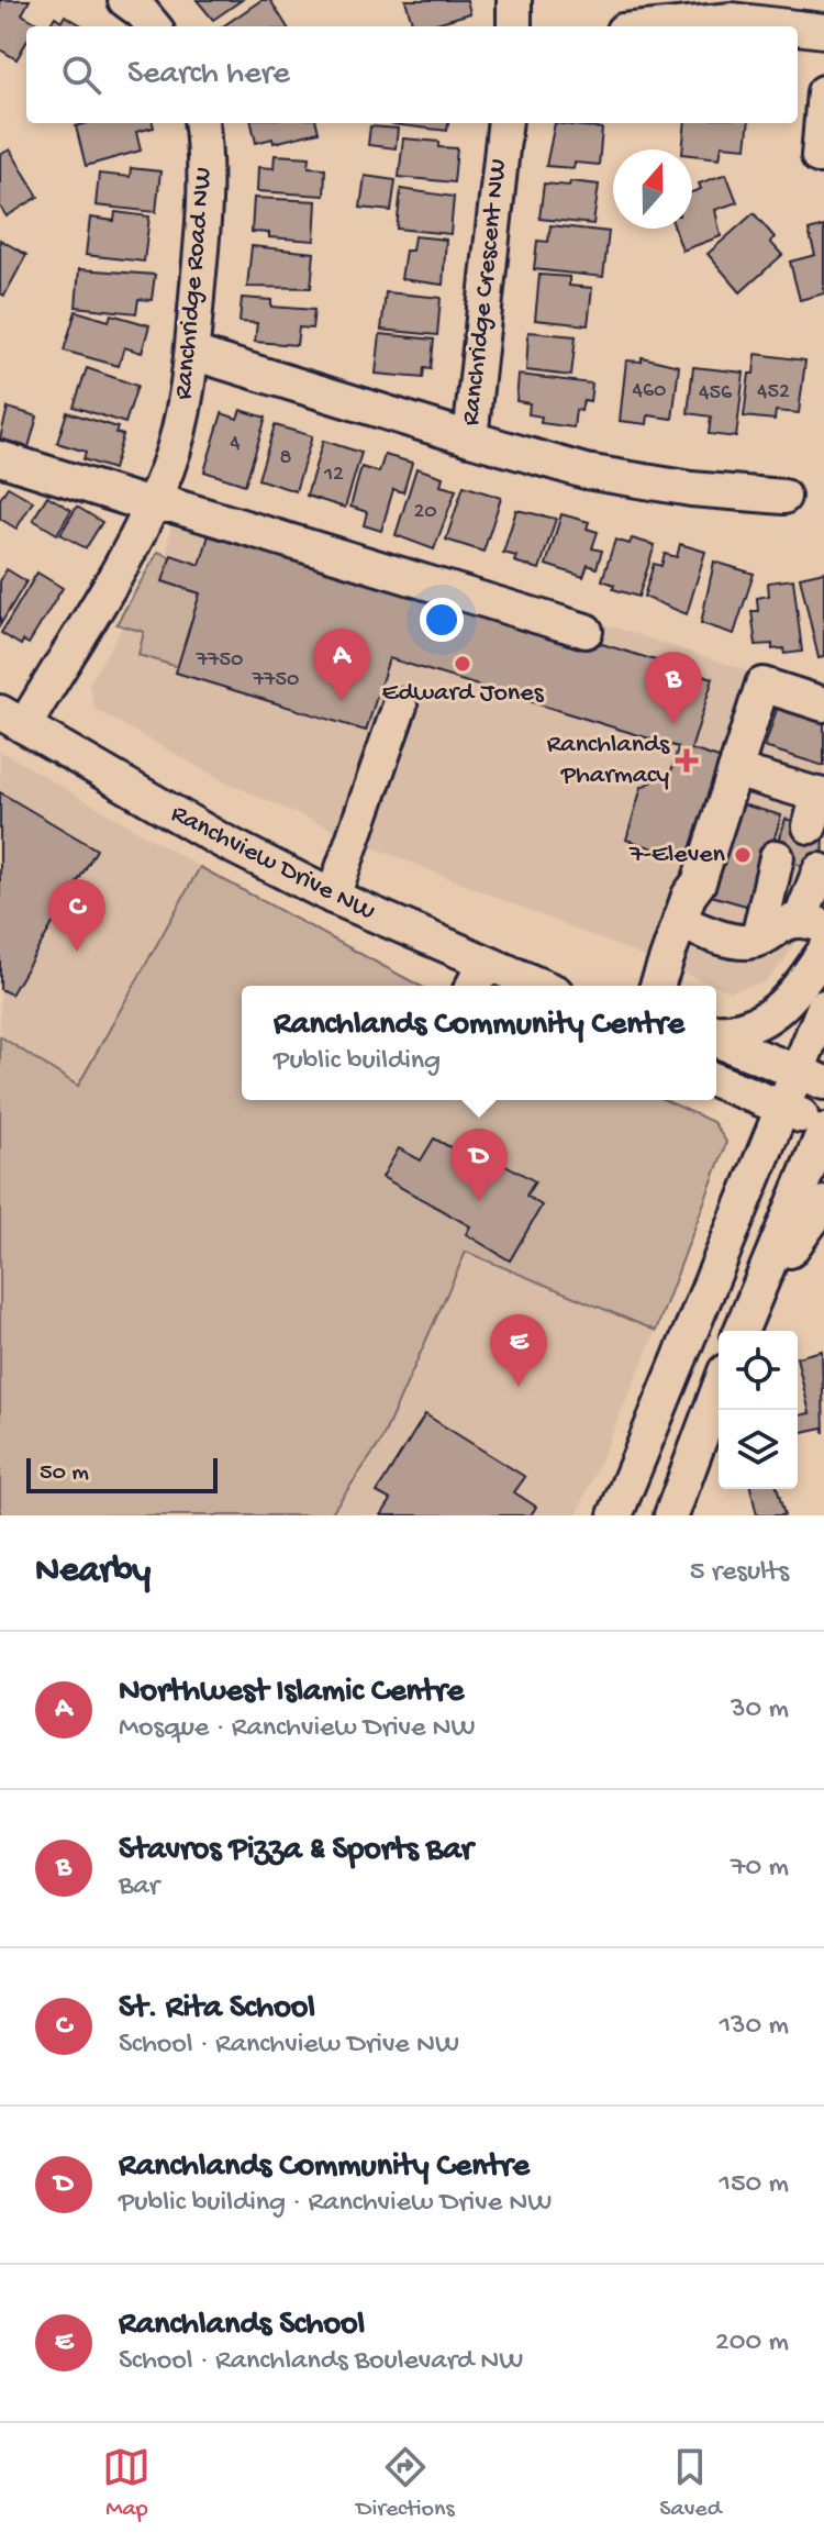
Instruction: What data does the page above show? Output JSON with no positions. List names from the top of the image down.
{
  "streets": {
    "street": ["Ranchridge Road NW", "Ranchridge Crescent NW", "Ranchview Drive NW"]
  },
  "crossings": [
    ["Ranchridge Road NW", "Ranchridge Crescent NW"],
    ["Ranchridge Road NW", "Ranchview Drive NW"]
  ],
  "places": {
    "other": ["Edward Jones", "7-Eleven"],
    "health": ["Ranchlands Pharmacy"]
  },
  "house_numbers": [
    "460",
    "452",
    "456",
    "4",
    "8",
    "12",
    "20",
    "7750",
    "7750"
  ],
  "scale_bar": "50 m",
  "north": "top",
  "page": {
    "search": "Search here",
    "pins": [
      "A",
      "B",
      "C",
      "D",
      "E"
    ],
    "popup": ["Ranchlands Community Centre", "Public building"],
    "scale": "50 m",
    "heading": ["Nearby", "5 results"],
    "list": [
      {
        "mark": "A",
        "name": "Northwest Islamic Centre",
        "note": "Mosque · Ranchview Drive NW",
        "value": "30 m"
      },
      {
        "mark": "B",
        "name": "Stavros Pizza & Sports Bar",
        "note": "Bar",
        "value": "70 m"
      },
      {
        "mark": "C",
        "name": "St. Rita School",
        "note": "School · Ranchview Drive NW",
        "value": "130 m"
      },
      {
        "mark": "D",
        "name": "Ranchlands Community Centre",
        "note": "Public building · Ranchview Drive NW",
        "value": "150 m"
      },
      {
        "mark": "E",
        "name": "Ranchlands School",
        "note": "School · Ranchlands Boulevard NW",
        "value": "200 m"
      }
    ],
    "nav": ["Map", "Directions", "Saved"]
  }
}
